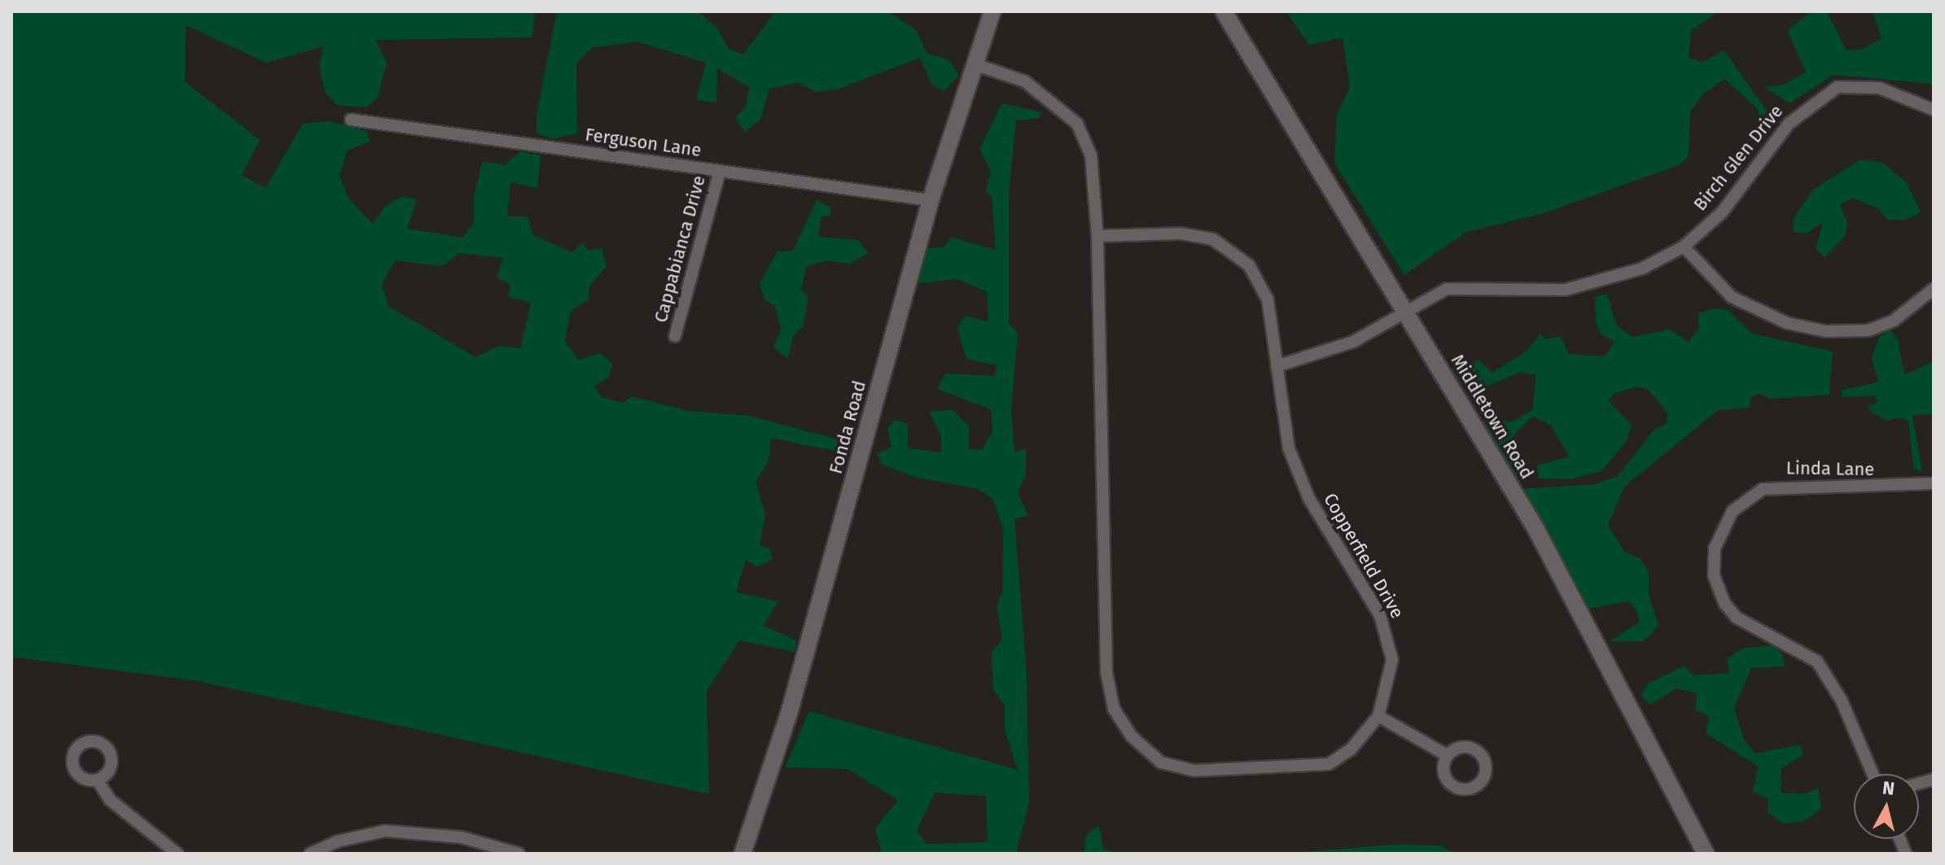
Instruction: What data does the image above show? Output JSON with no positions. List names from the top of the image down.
{
  "streets": {
    "street": [
      "Ferguson Lane",
      "Birch Glen Drive",
      "Cappabianca Drive",
      "Middletown Road",
      "Fonda Road",
      "Linda Lane",
      "Copperfield Drive"
    ]
  },
  "crossings": [
    ["Ferguson Lane", "Cappabianca Drive"],
    ["Ferguson Lane", "Fonda Road"],
    ["Birch Glen Drive", "Middletown Road"],
    ["Birch Glen Drive", "Copperfield Drive"],
    ["Fonda Road", "Copperfield Drive"]
  ],
  "north": "top"
}
